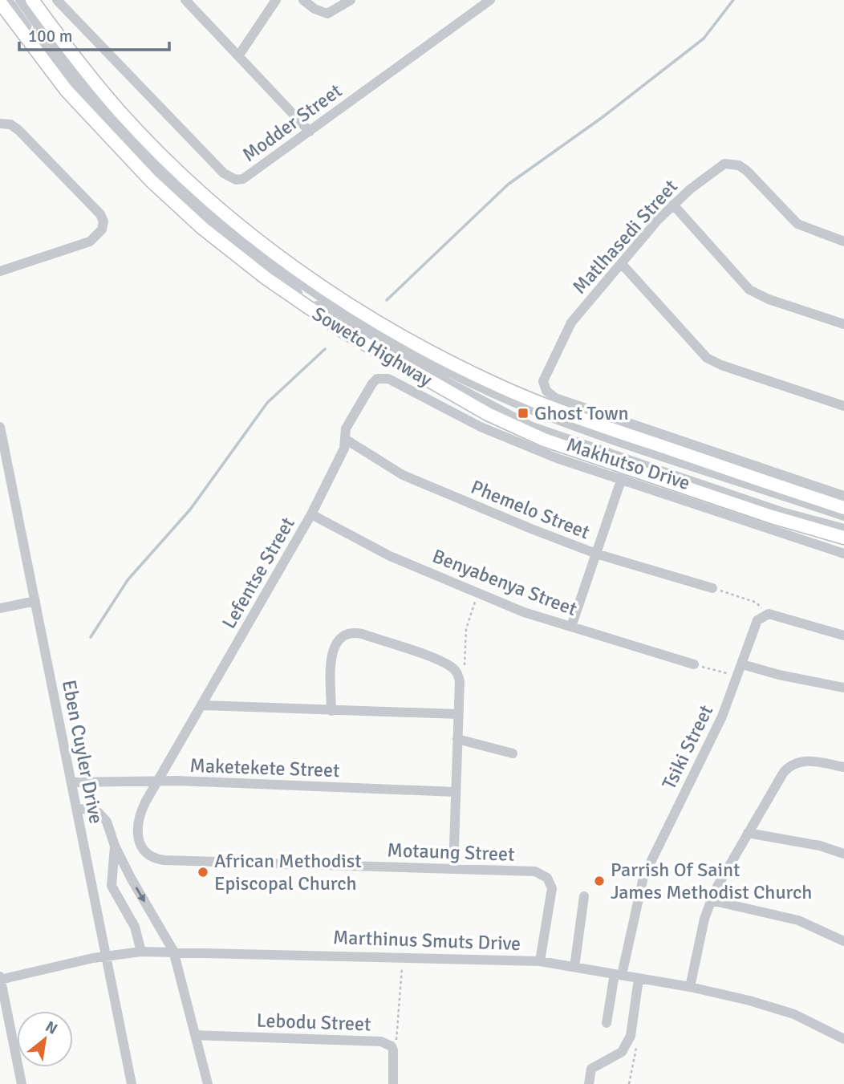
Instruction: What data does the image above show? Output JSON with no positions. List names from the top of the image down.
{
  "streets": {
    "main road": ["Soweto Highway"],
    "street": [
      "Modder Street",
      "Matlhasedi Street",
      "Makhutso Drive",
      "Phemelo Street",
      "Lefentse Street",
      "Benyabenya Street",
      "Tsiki Street",
      "Eben Cuyler Drive",
      "Maketekete Street",
      "Motaung Street",
      "Marthinus Smuts Drive",
      "Lebodu Street"
    ]
  },
  "crossings": [
    ["Matlhasedi Street", "Makhutso Drive"],
    ["Soweto Highway", "Makhutso Drive"],
    ["Makhutso Drive", "Lefentse Street"],
    ["Phemelo Street", "Lefentse Street"],
    ["Lefentse Street", "Benyabenya Street"],
    ["Lefentse Street", "Maketekete Street"],
    ["Lefentse Street", "Motaung Street"],
    ["Tsiki Street", "Marthinus Smuts Drive"],
    ["Eben Cuyler Drive", "Maketekete Street"],
    ["Eben Cuyler Drive", "Marthinus Smuts Drive"],
    ["Maketekete Street", "Motaung Street"],
    ["Motaung Street", "Marthinus Smuts Drive"]
  ],
  "places": {
    "transit": ["Ghost Town"],
    "other": ["African Methodist Episcopal Church", "Parrish Of Saint James Methodist Church"]
  },
  "scale_bar": "100 m",
  "north": "top right"
}
